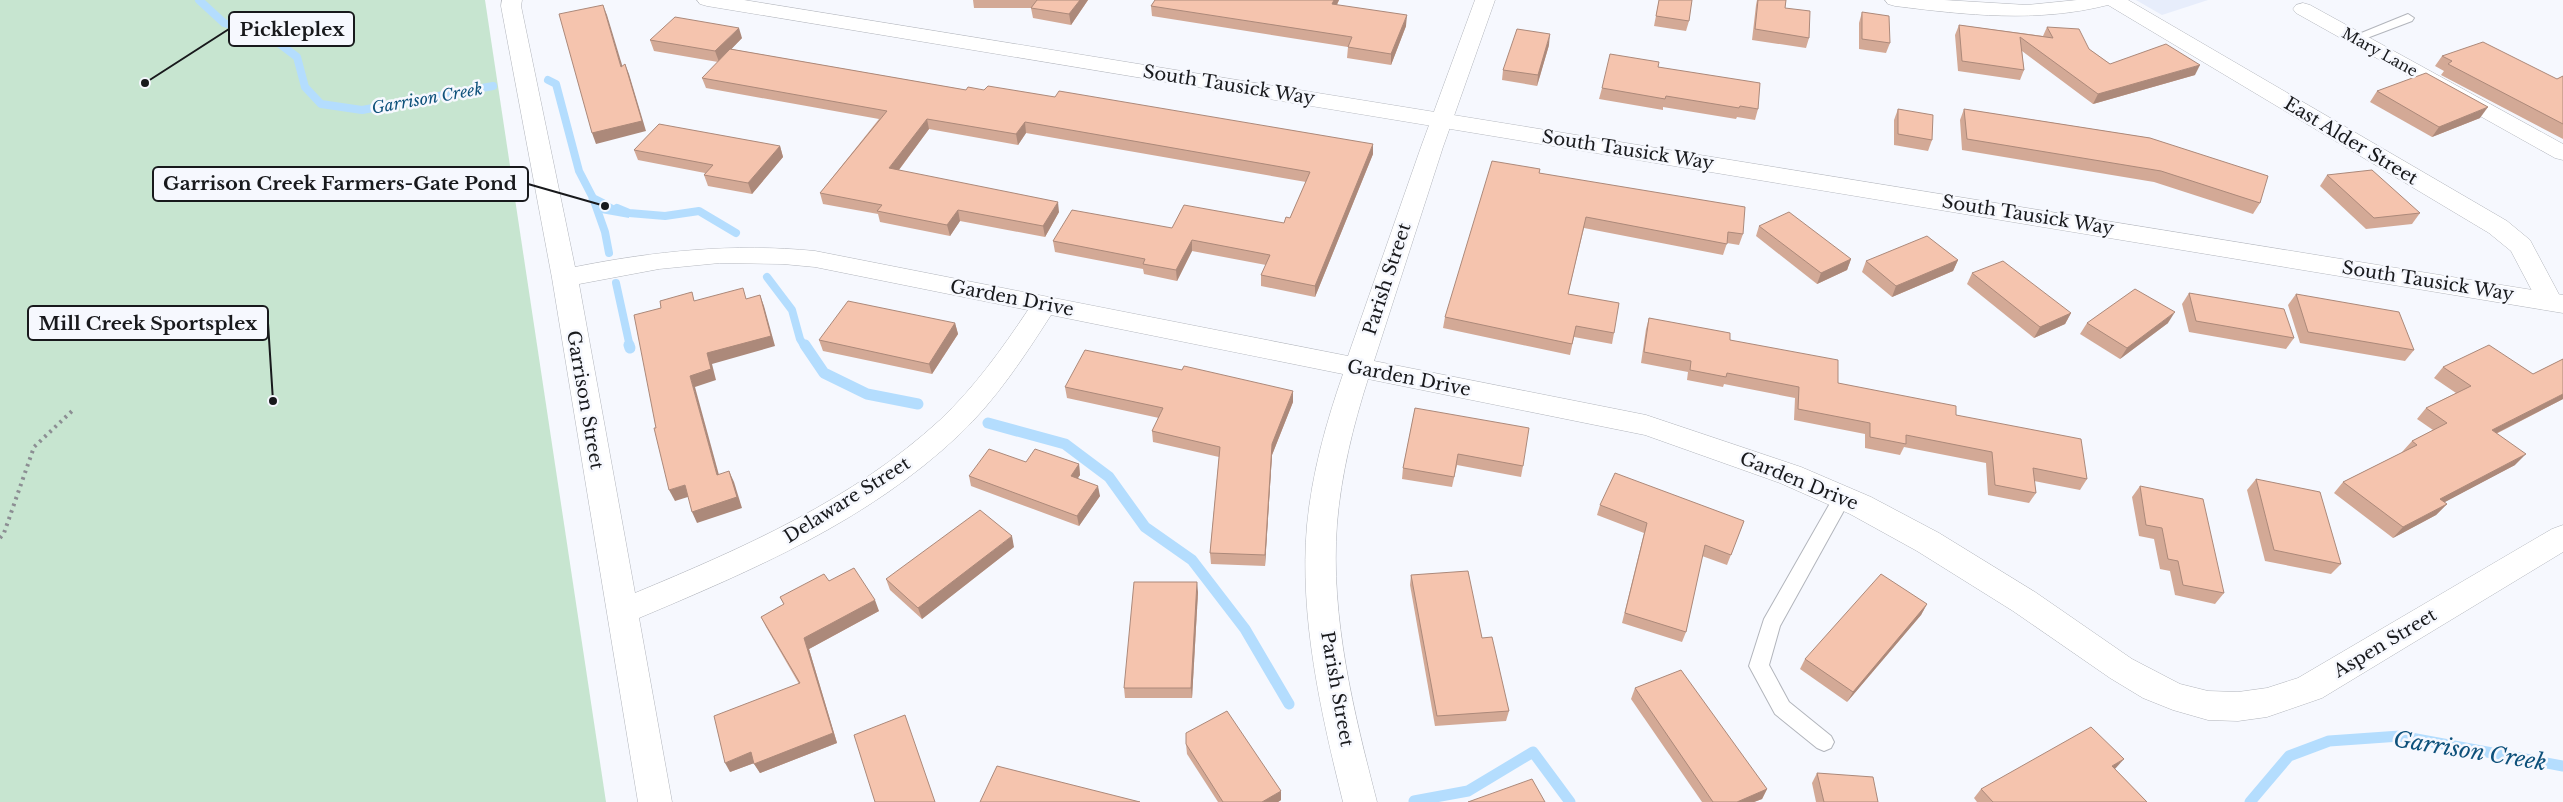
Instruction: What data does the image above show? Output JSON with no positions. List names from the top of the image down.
{
  "streets": {
    "street": [
      "Mary Lane",
      "South Tausick Way",
      "East Alder Street",
      "Parish Street",
      "Garden Drive",
      "Garrison Street",
      "Delaware Street",
      "Aspen Street"
    ]
  },
  "crossings": [
    ["South Tausick Way", "East Alder Street"],
    ["South Tausick Way", "Parish Street"],
    ["Parish Street", "Garden Drive"],
    ["Garden Drive", "Garrison Street"],
    ["Garden Drive", "Delaware Street"],
    ["Garden Drive", "Aspen Street"],
    ["Garrison Street", "Delaware Street"]
  ],
  "water": ["Garrison Creek"],
  "places": ["Pickleplex", "Garrison Creek Farmers-Gate Pond", "Mill Creek Sportsplex"]
}
